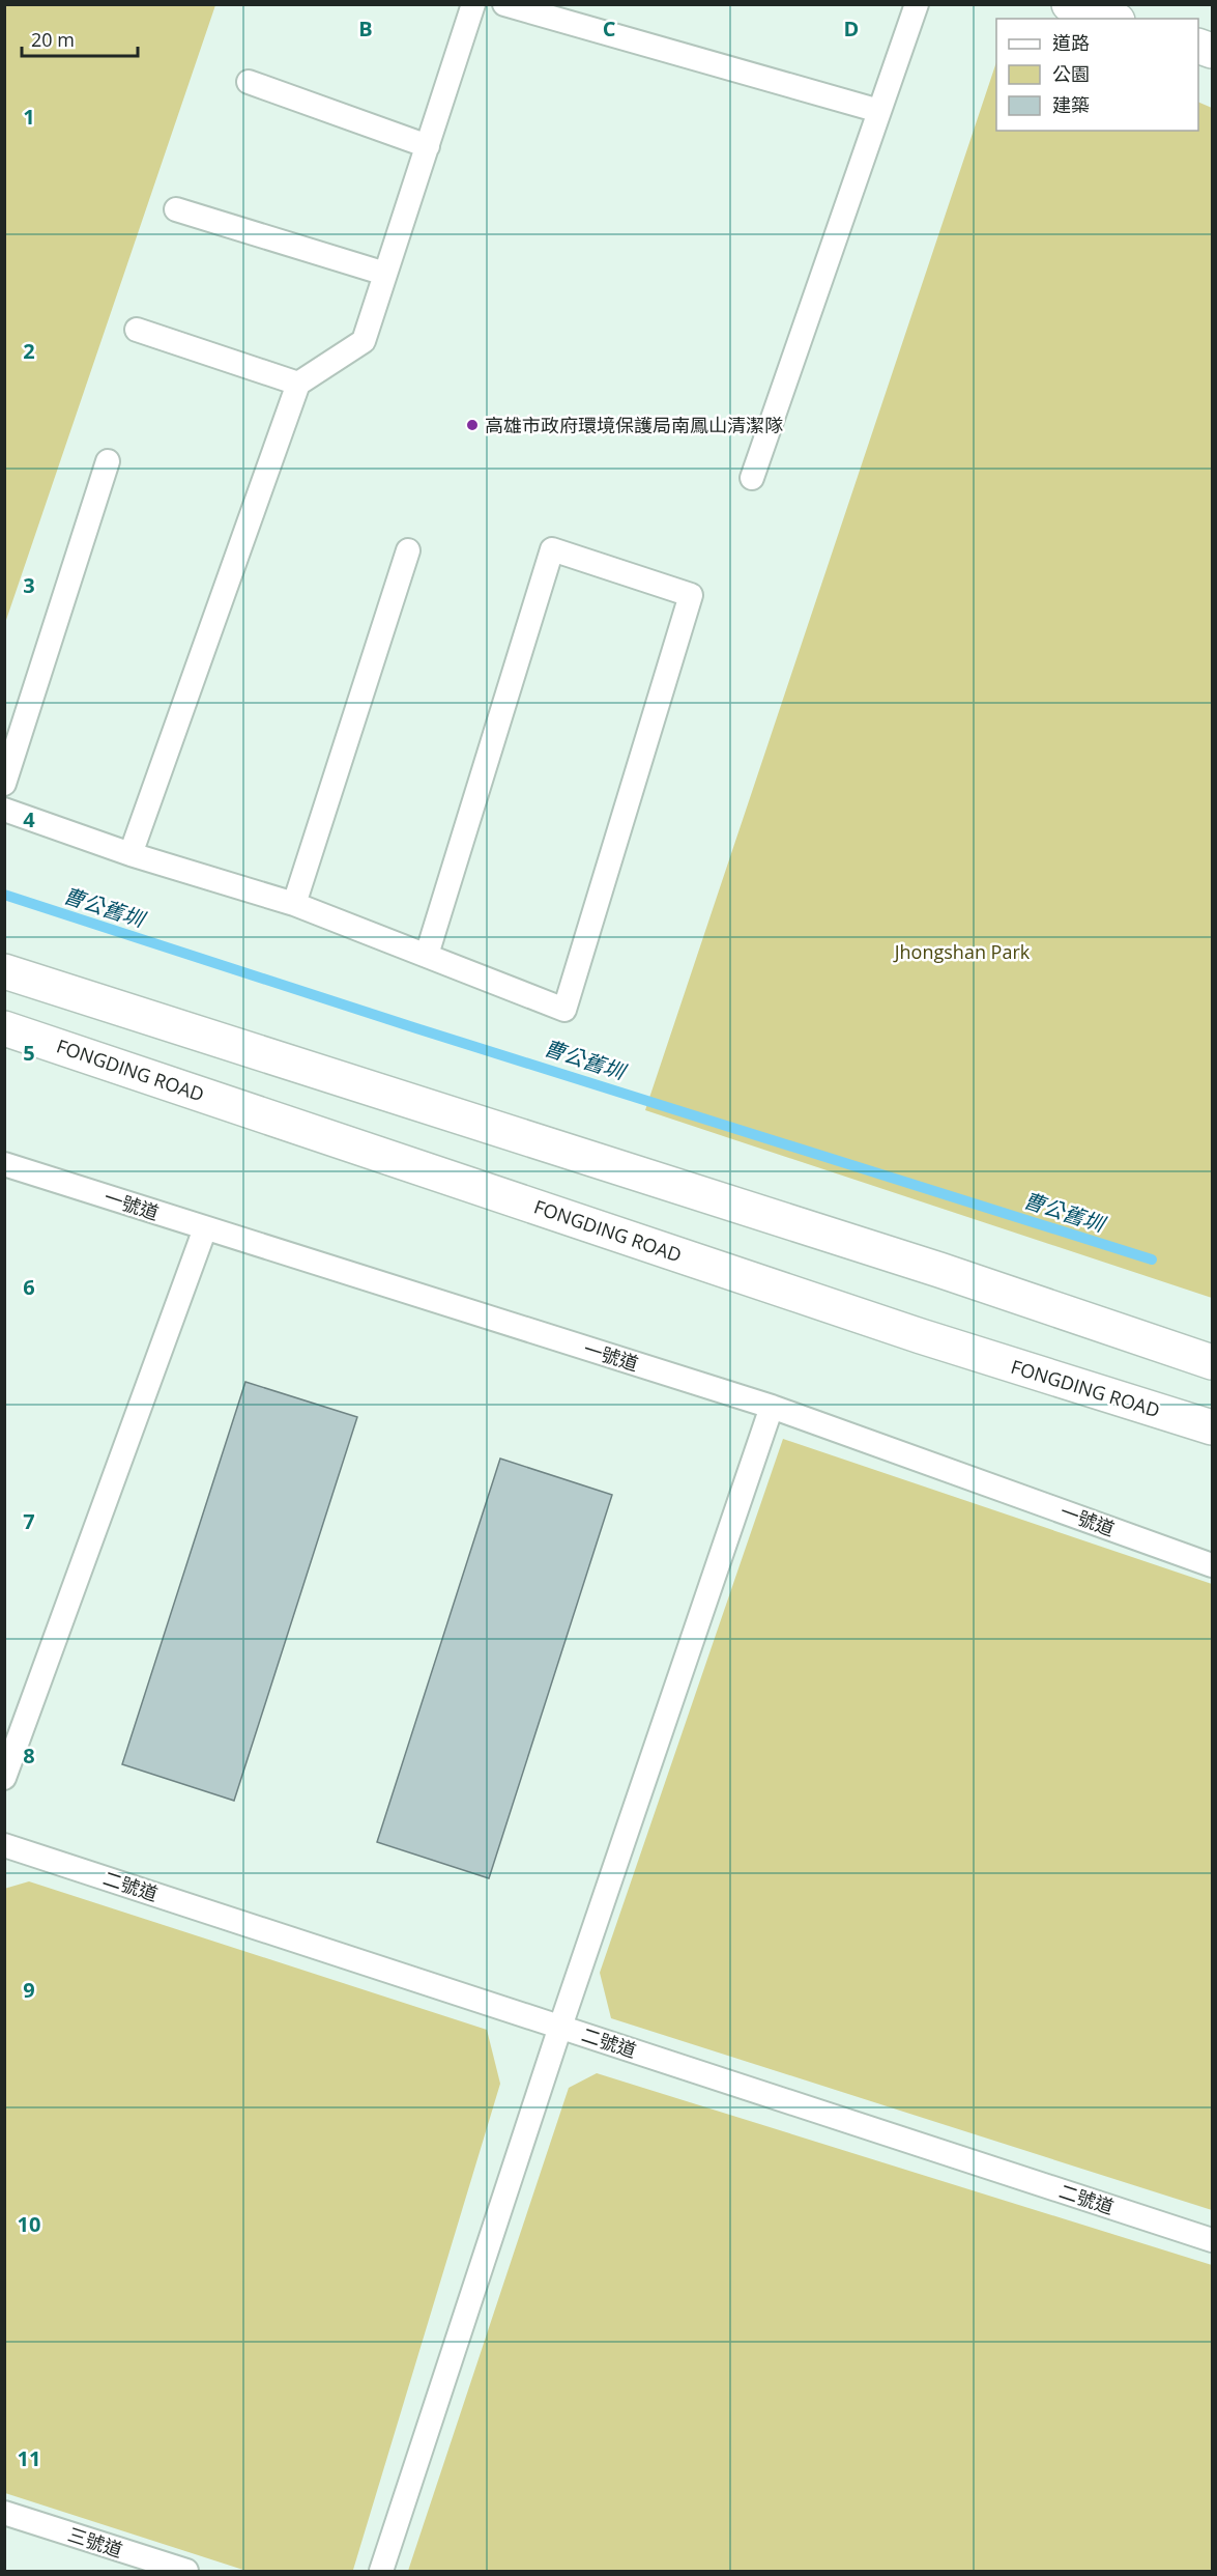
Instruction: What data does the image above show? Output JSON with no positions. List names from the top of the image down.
{
  "streets": {
    "main road": ["FONGDING ROAD"],
    "lane": ["一號道", "二號道", "三號道"]
  },
  "water": ["曹公舊圳"],
  "parks": ["Jhongshan Park"],
  "places": ["高雄市政府環境保護局南鳳山清潔隊"],
  "legend": ["道路", "公園", "建築"],
  "scale_bar": "20 m",
  "grid": {
    "columns": ["B", "C", "D"],
    "rows": [
      "1",
      "2",
      "3",
      "4",
      "5",
      "6",
      "7",
      "8",
      "9",
      "10",
      "11"
    ]
  }
}
